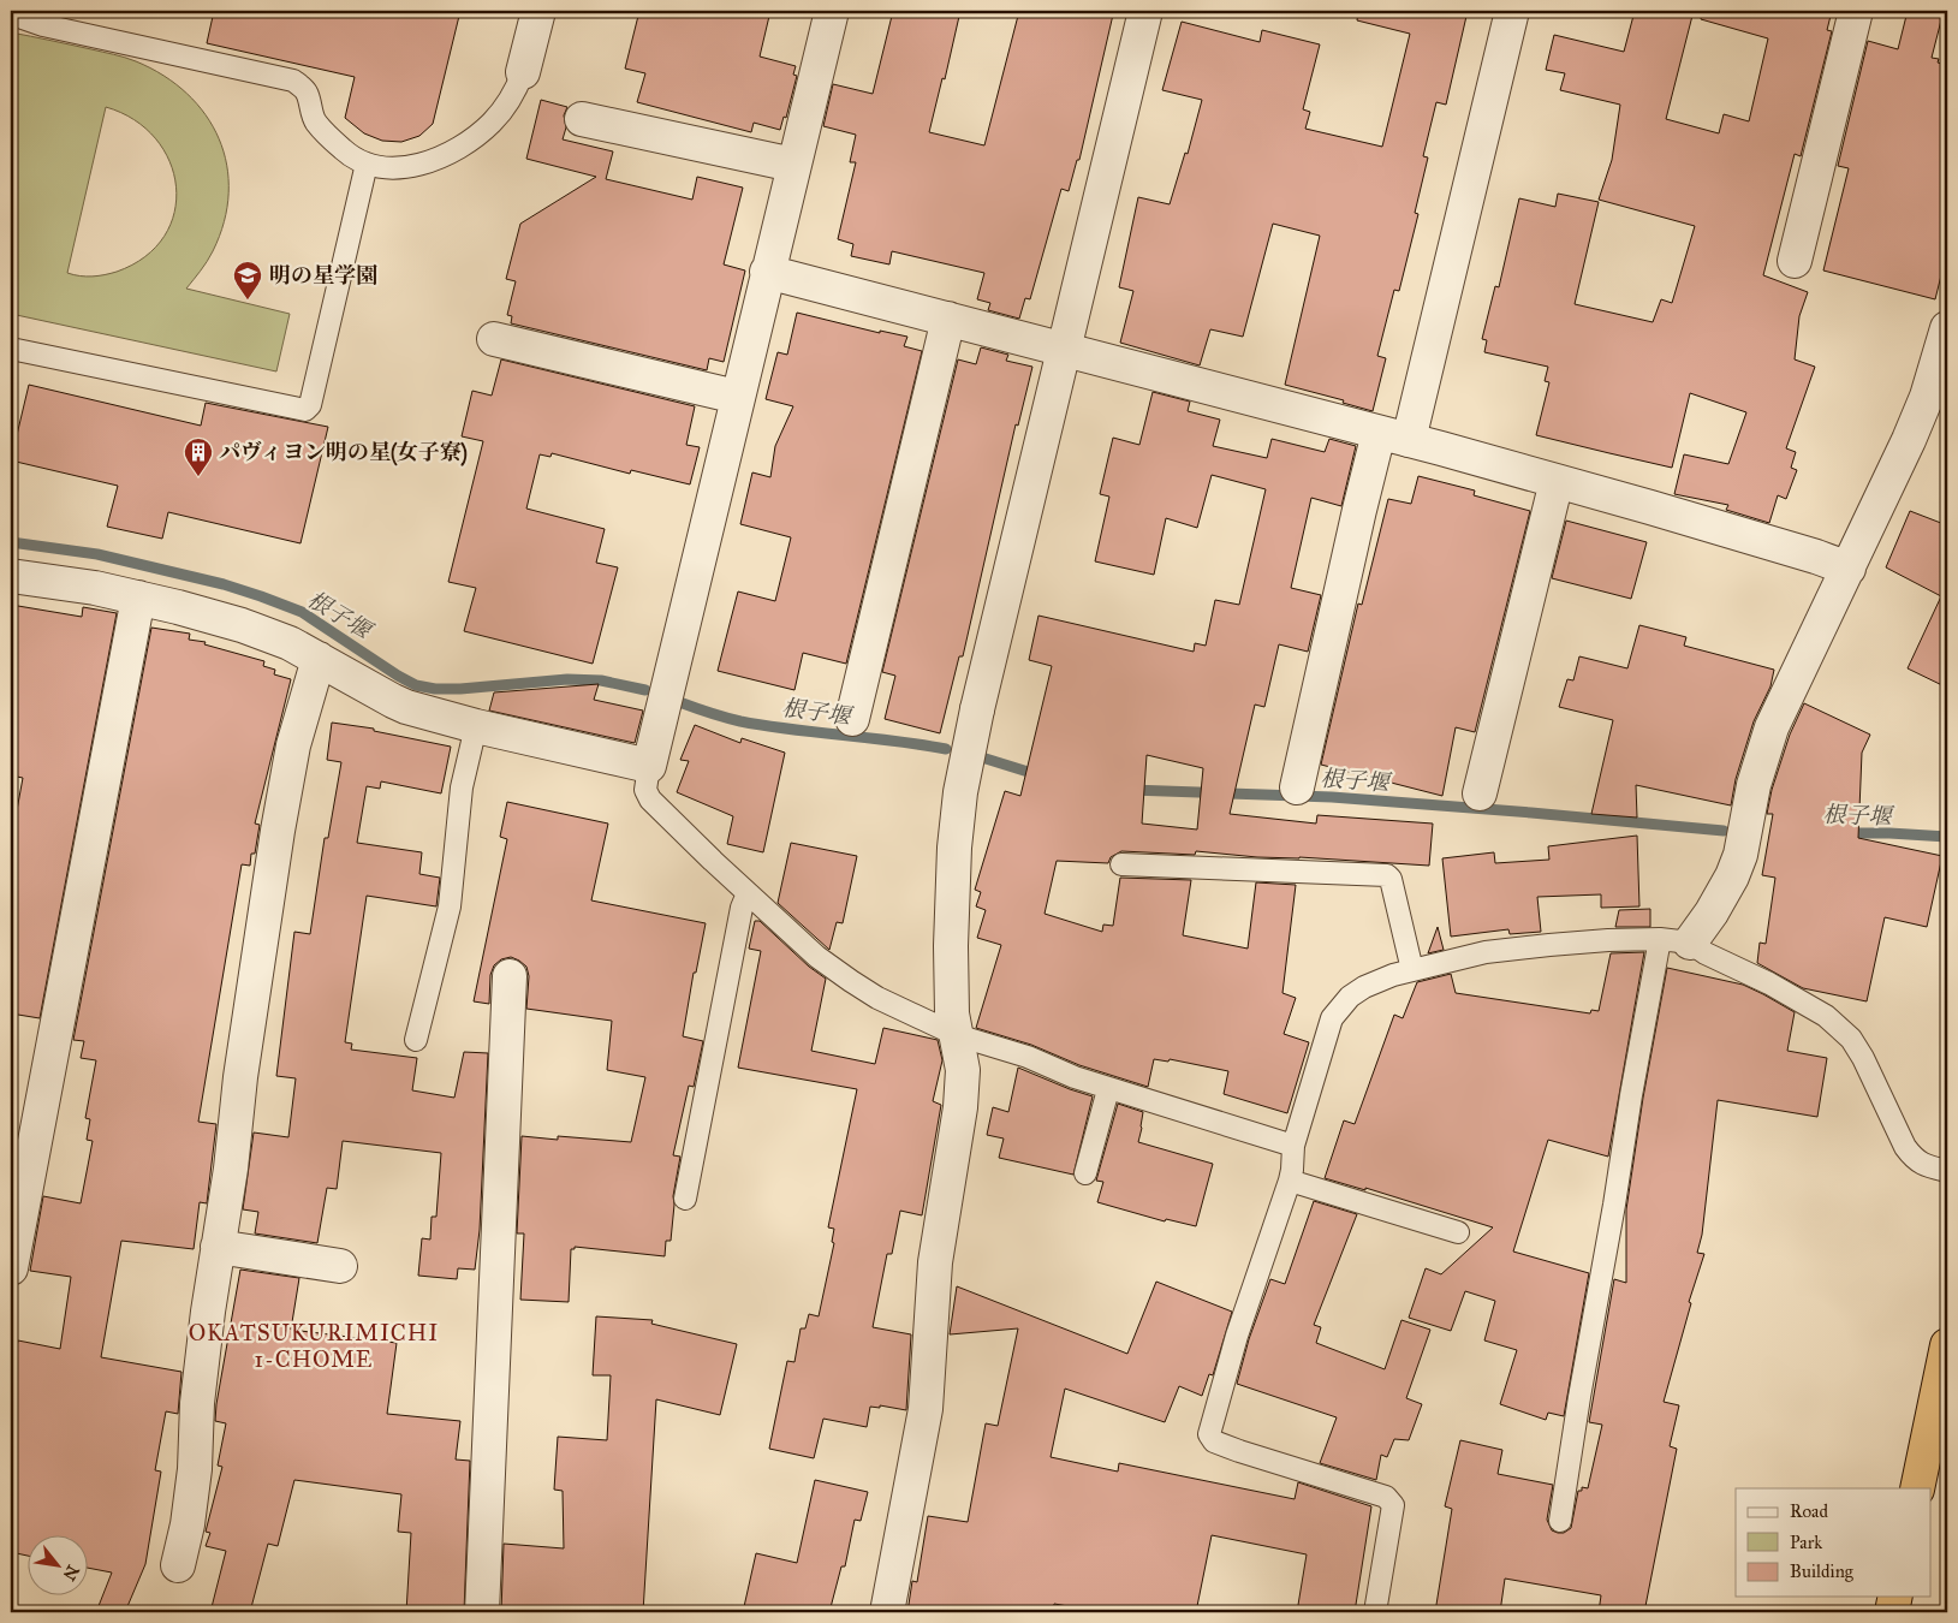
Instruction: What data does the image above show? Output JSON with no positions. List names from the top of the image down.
{
  "districts": ["OKATSUKURIMICHI 1-CHOME"],
  "water": ["根子堰"],
  "places": {
    "school or university": ["明の星学園"],
    "building": ["パヴィヨン明の星(女子寮)"]
  },
  "legend": ["Road", "Park", "Building"],
  "north": "bottom right"
}
